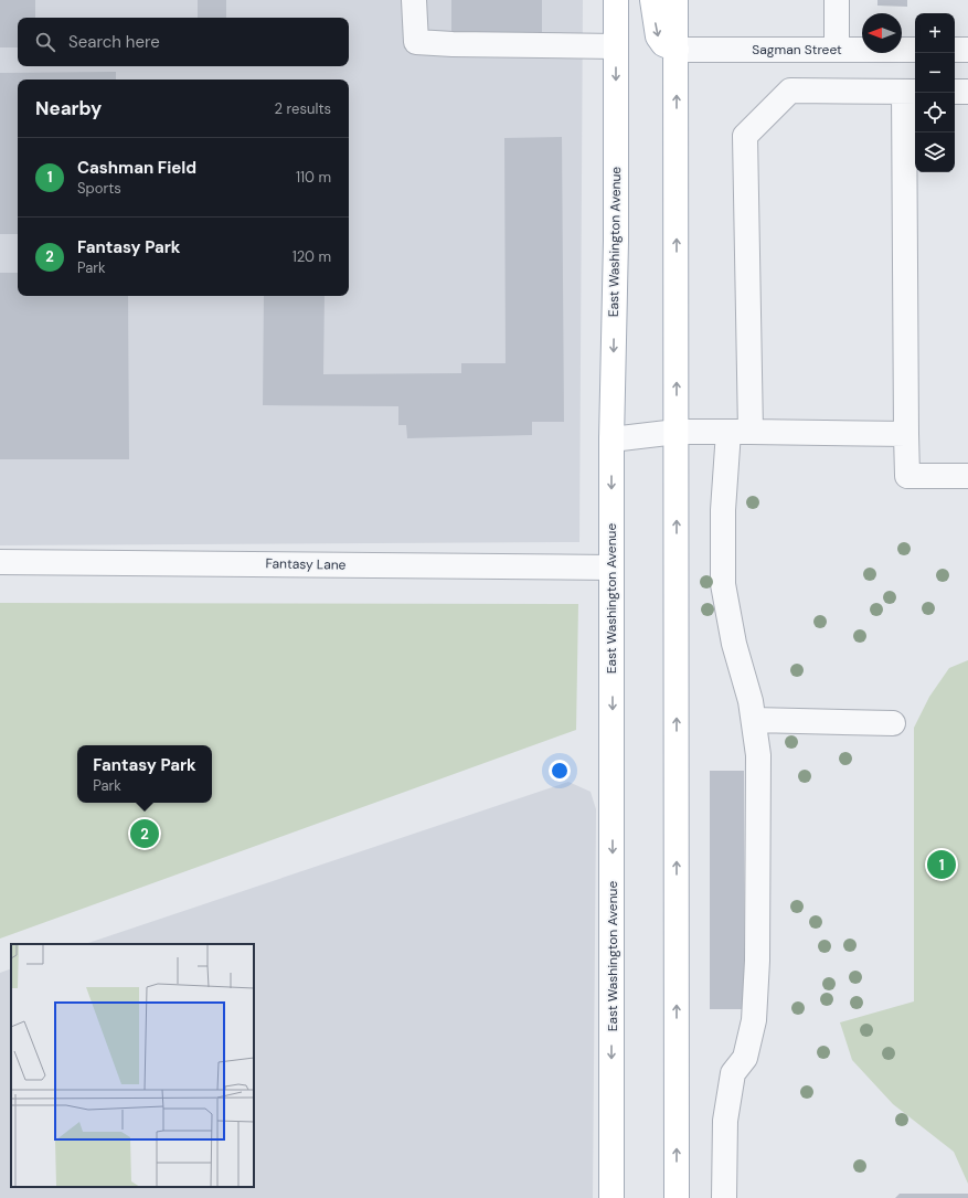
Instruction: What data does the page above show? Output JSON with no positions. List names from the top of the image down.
{
  "streets": {
    "main road": ["East Washington Avenue"],
    "street": ["Sagman Street", "Fantasy Lane"]
  },
  "crossings": [
    ["East Washington Avenue", "Fantasy Lane"]
  ],
  "north": "left",
  "page": {
    "map_buttons": ["+", "−"],
    "search": "Search here",
    "heading": ["Nearby", "2 results"],
    "list": [
      {
        "mark": "1",
        "name": "Cashman Field",
        "note": "Sports",
        "value": "110 m"
      },
      {
        "mark": "2",
        "name": "Fantasy Park",
        "note": "Park",
        "value": "120 m"
      }
    ],
    "popup": ["Fantasy Park", "Park"],
    "pins": ["2", "1"]
  }
}
